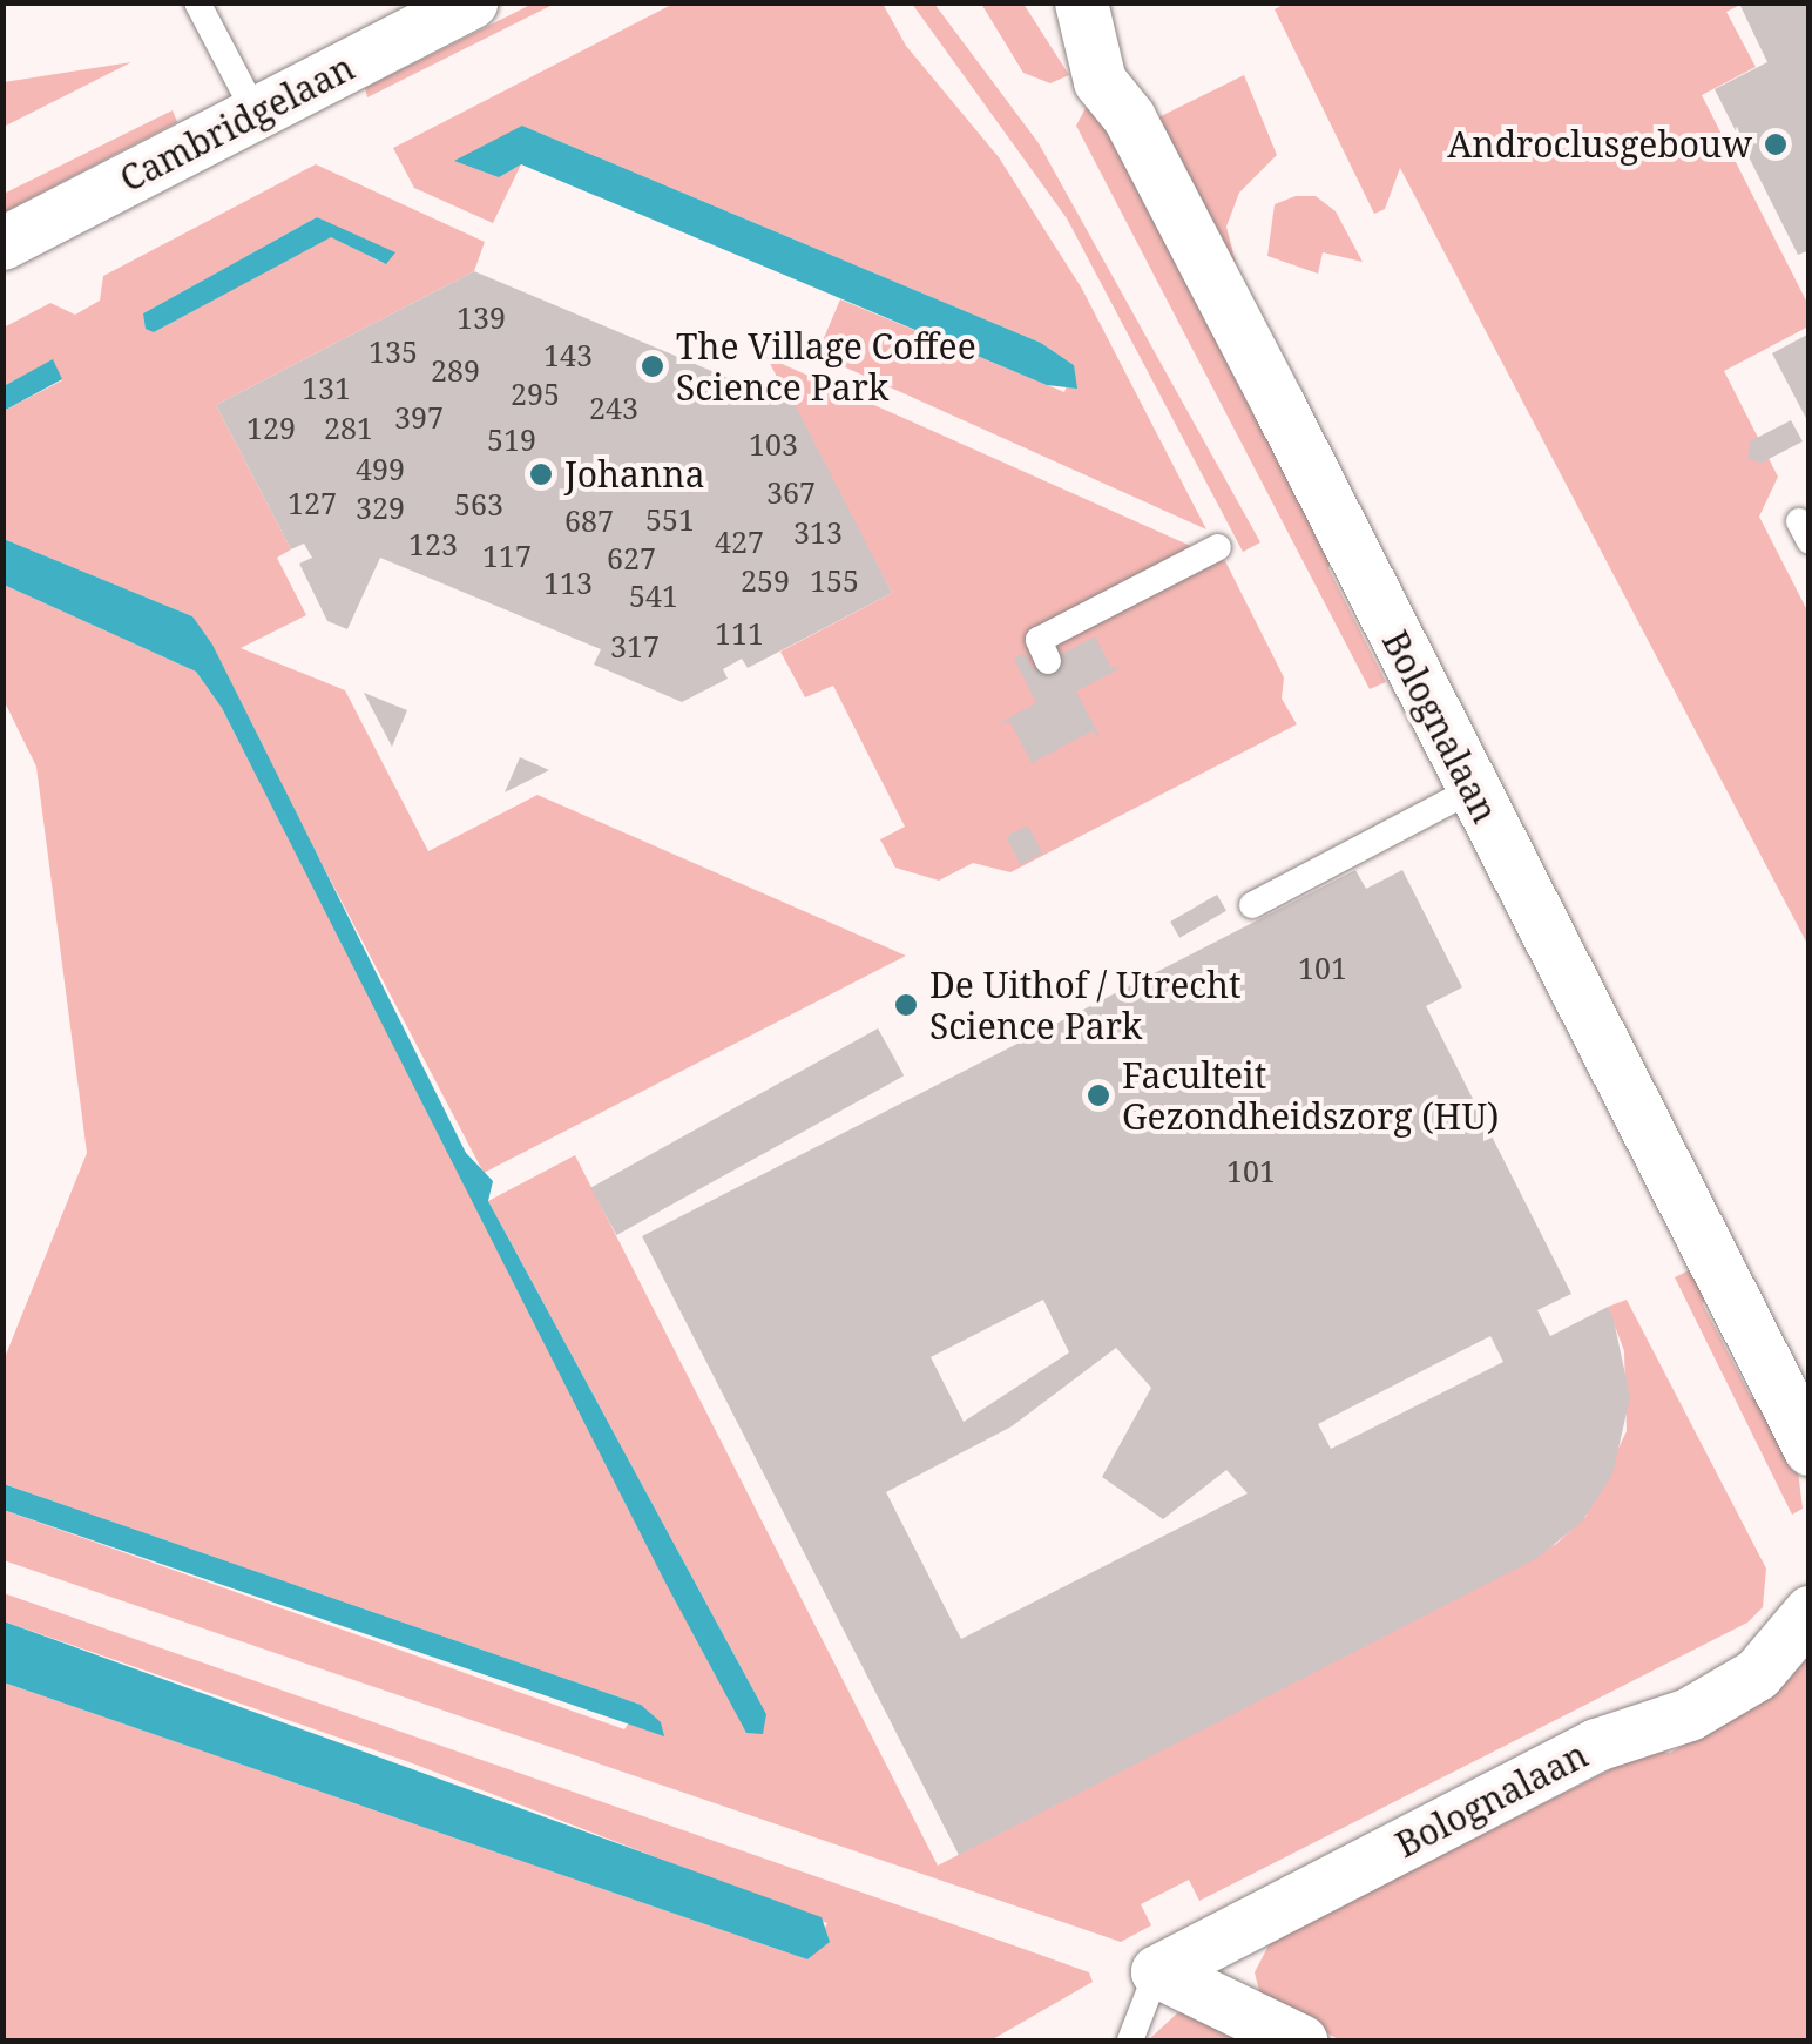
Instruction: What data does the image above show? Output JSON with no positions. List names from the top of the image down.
{
  "streets": {
    "street": ["Cambridgelaan", "Bolognalaan"]
  },
  "places": [
    "Androclusgebouw",
    "The Village Coffee Science Park",
    "Johanna",
    "De Uithof / Utrecht Science Park",
    "Faculteit Gezondheidszorg (HU)"
  ],
  "house_numbers": [
    "139",
    "135",
    "143",
    "289",
    "131",
    "295",
    "243",
    "397",
    "129",
    "281",
    "519",
    "103",
    "499",
    "367",
    "127",
    "563",
    "329",
    "551",
    "687",
    "313",
    "427",
    "123",
    "117",
    "627",
    "259",
    "155",
    "113",
    "541",
    "111",
    "317",
    "101",
    "101"
  ]
}
